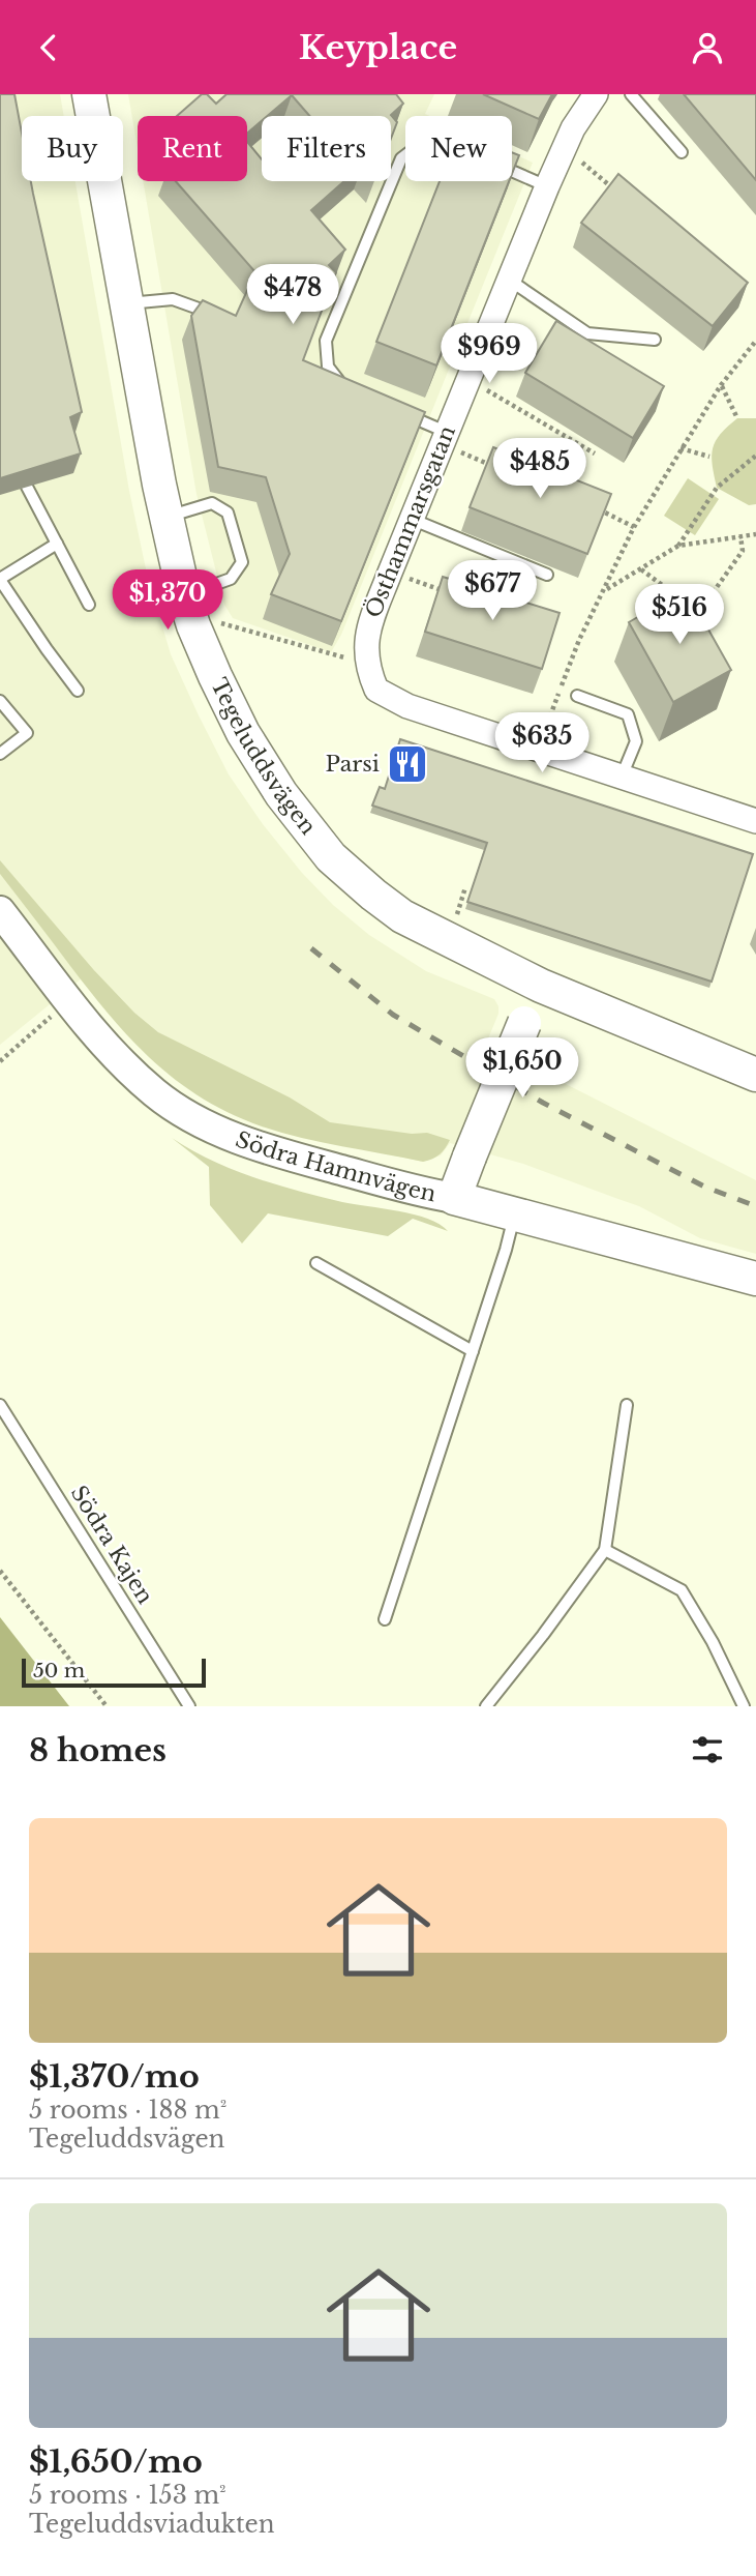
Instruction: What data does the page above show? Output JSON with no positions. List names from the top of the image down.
{
  "streets": {
    "main road": ["Tegeluddsvägen", "Södra Hamnvägen"],
    "street": ["Östhammarsgatan"],
    "lane": ["Södra Kajen"]
  },
  "places": {
    "restaurant": ["Parsi"]
  },
  "scale_bar": "50 m",
  "page": {
    "header": "Keyplace",
    "chip": [
      "Buy",
      "Rent",
      "Filters",
      "New"
    ],
    "price": [
      "$478",
      "$969",
      "$485",
      "$677",
      "$1,370",
      "$516",
      "$635",
      "$1,650"
    ],
    "scale": "50 m",
    "heading": "8 homes",
    "list": [
      {
        "name": "$1,370/mo",
        "note": "5 rooms · 188 m² · Tegeluddsvägen"
      },
      {
        "name": "$1,650/mo",
        "note": "5 rooms · 153 m² · Tegeluddsviadukten"
      }
    ]
  }
}
